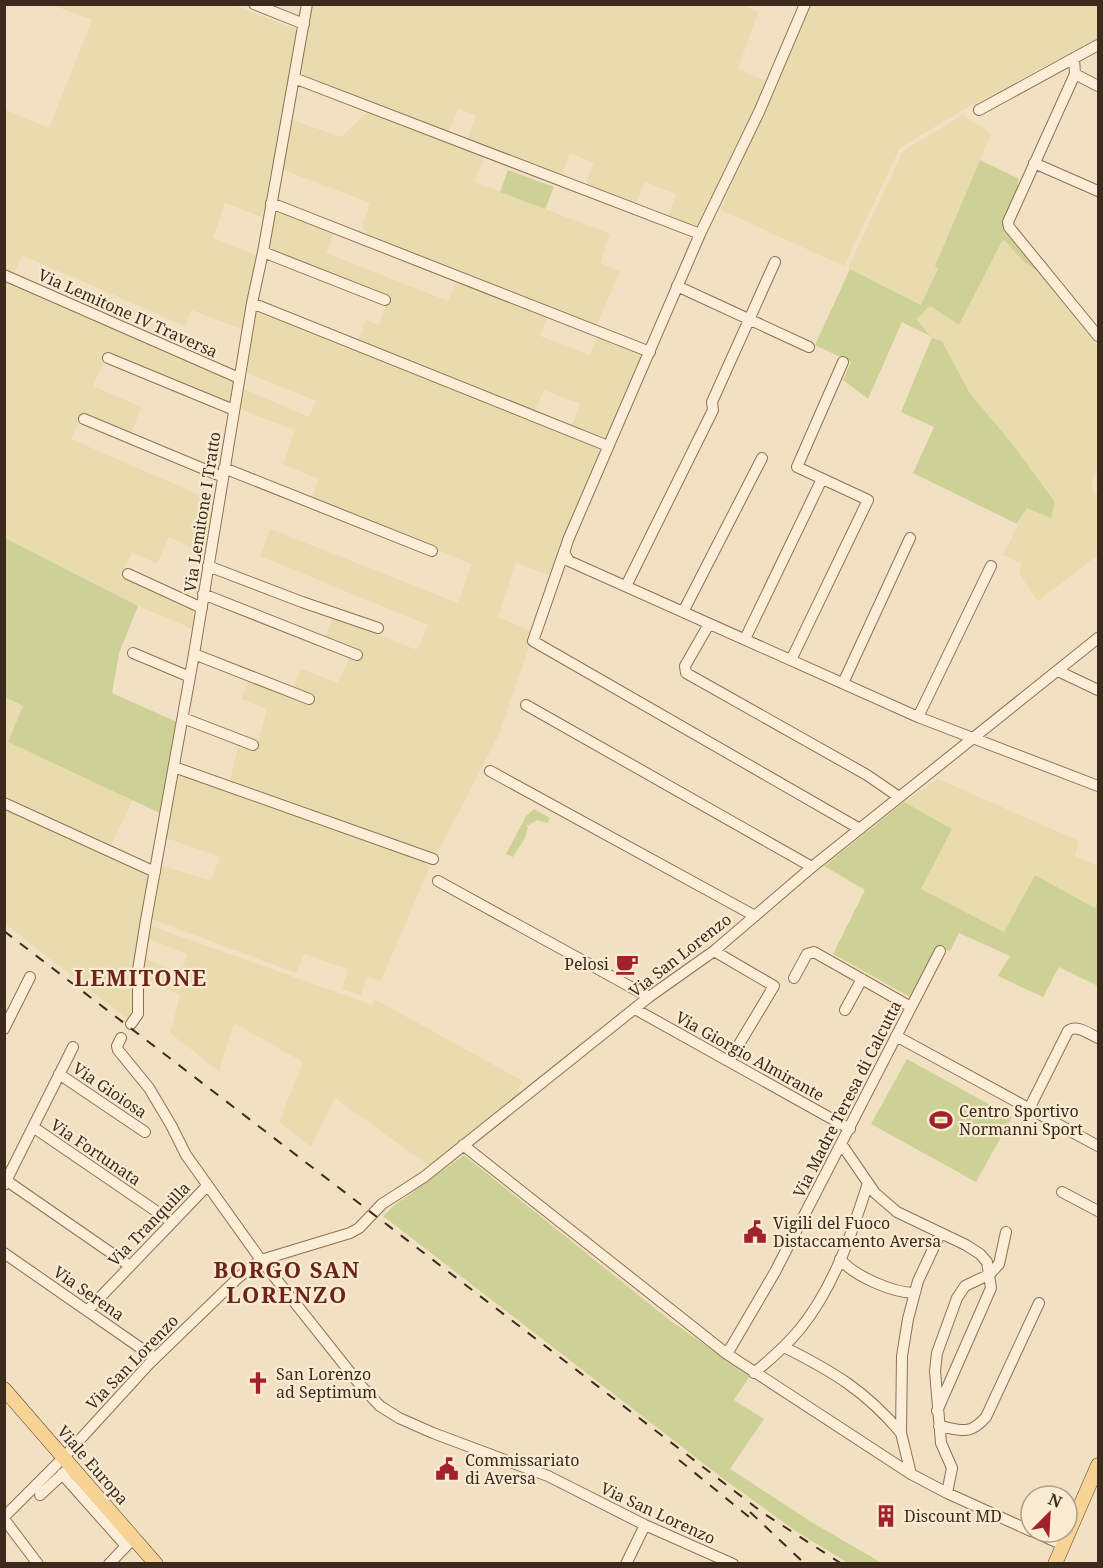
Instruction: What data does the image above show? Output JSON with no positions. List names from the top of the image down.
{
  "streets": {
    "main road": ["Viale Europa"],
    "street": [
      "Via Lemitone IV Traversa",
      "Via Lemitone I Tratto",
      "Via San Lorenzo",
      "Via Giorgio Almirante",
      "Via Gioiosa",
      "Via Madre Teresa di Calcutta",
      "Via Fortunata",
      "Via Tranquilla",
      "Via Serena"
    ]
  },
  "crossings": [
    ["Via Lemitone IV Traversa", "Via Lemitone I Tratto"],
    ["Via San Lorenzo", "Via Giorgio Almirante"],
    ["Via San Lorenzo", "Via Serena"],
    ["Via San Lorenzo", "Viale Europa"],
    ["Via Giorgio Almirante", "Via Madre Teresa di Calcutta"],
    ["Via Fortunata", "Via Tranquilla"],
    ["Via Tranquilla", "Via Serena"]
  ],
  "districts": ["LEMITONE", "BORGO SAN LORENZO"],
  "places": {
    "cafe": ["Pelosi"],
    "sports": ["Centro Sportivo Normanni Sport"],
    "public building": ["Vigili del Fuoco Distaccamento Aversa", "Commissariato di Aversa"],
    "church": ["San Lorenzo ad Septimum"],
    "building": ["Discount MD"]
  },
  "north": "top right"
}
